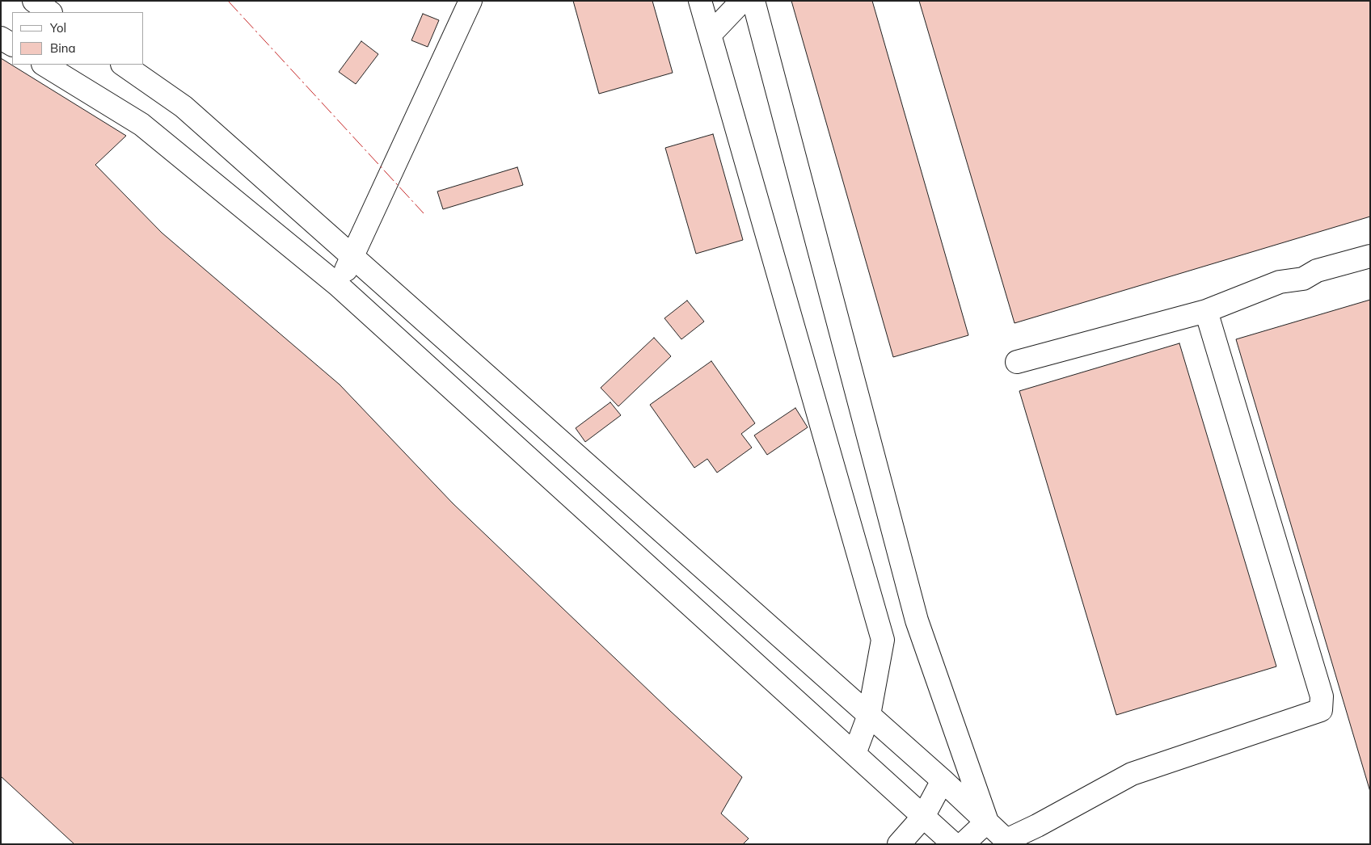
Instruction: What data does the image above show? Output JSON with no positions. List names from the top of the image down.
{
  "legend": ["Yol", "Bina"]
}
